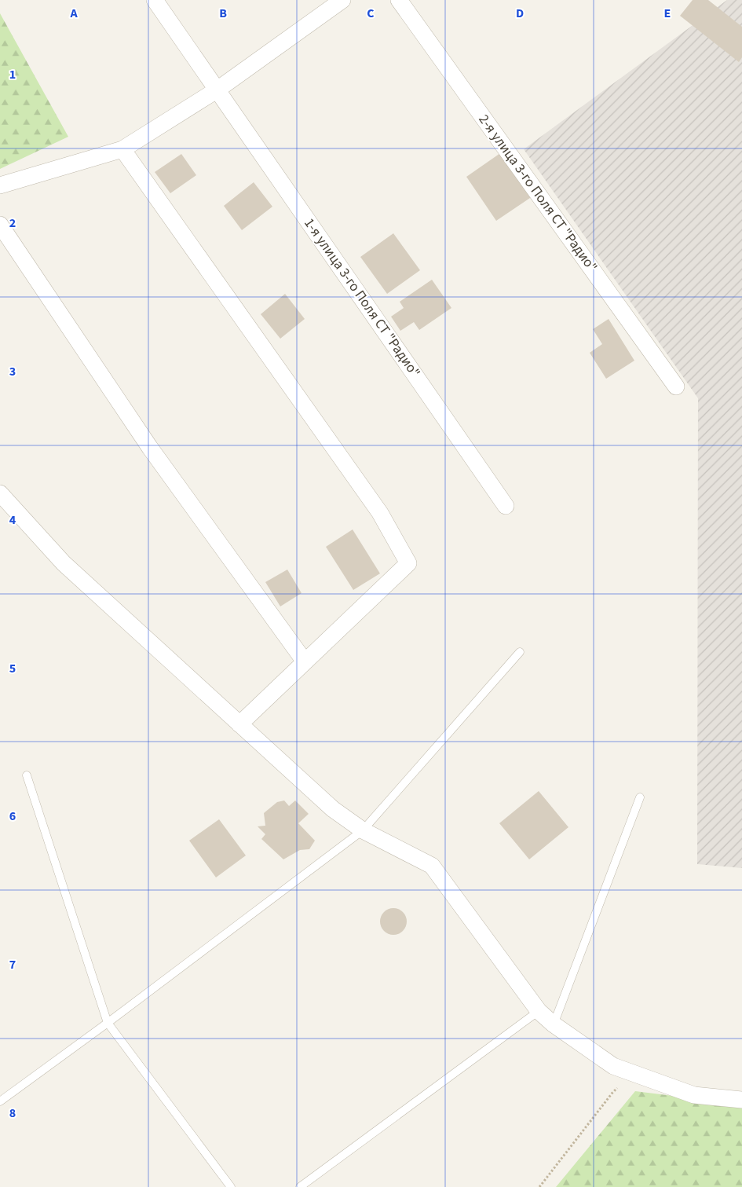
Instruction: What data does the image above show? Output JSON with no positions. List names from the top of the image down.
{
  "streets": {
    "street": ["2-я улица 3-го Поля СТ \"Радио\"", "1-я улица 3-го Поля СТ \"Радио\""]
  },
  "grid": {
    "columns": [
      "A",
      "B",
      "C",
      "D",
      "E"
    ],
    "rows": [
      "1",
      "2",
      "3",
      "4",
      "5",
      "6",
      "7",
      "8"
    ]
  }
}
